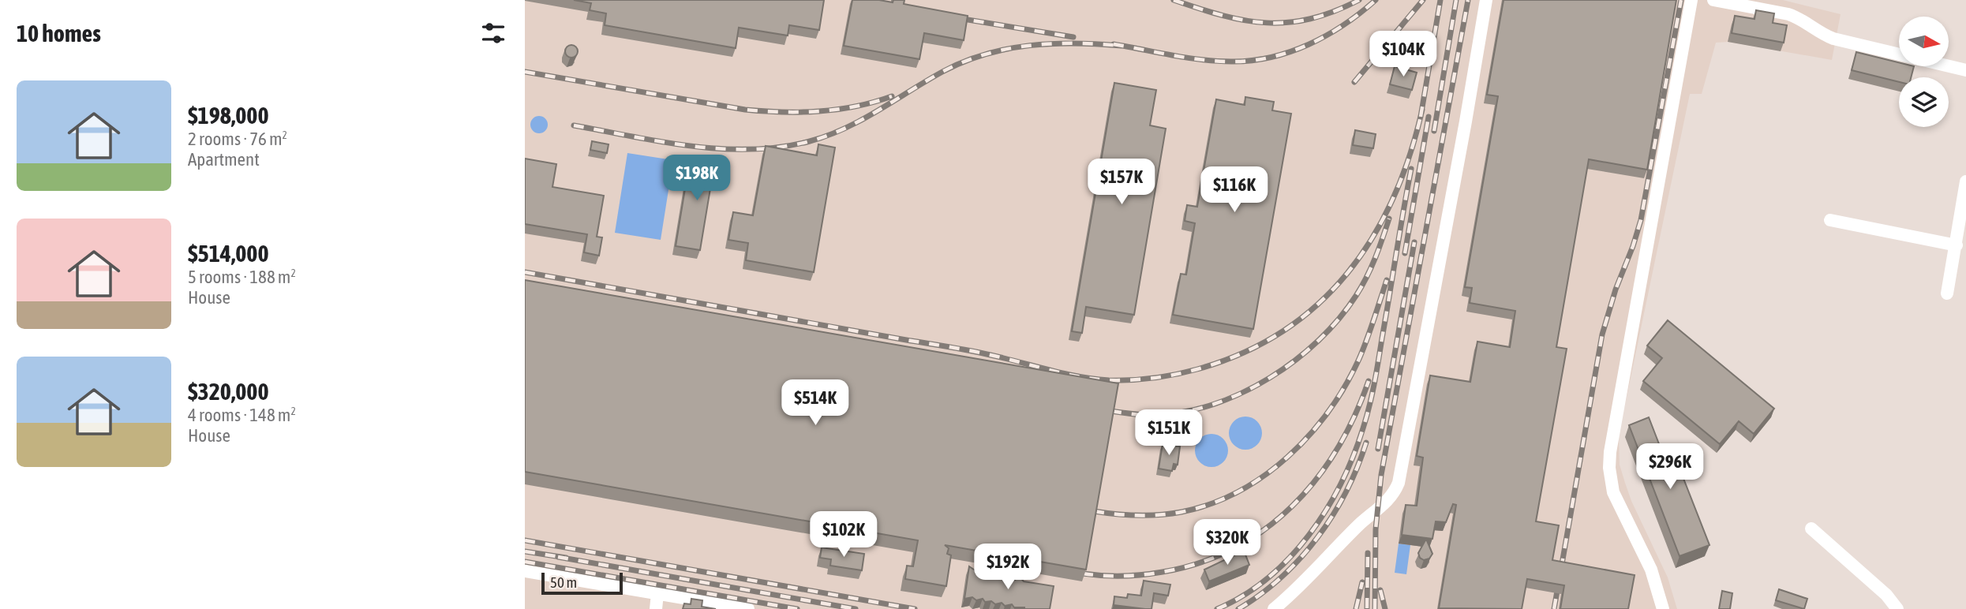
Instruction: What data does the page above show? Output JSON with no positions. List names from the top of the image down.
{
  "scale_bar": "50 m",
  "north": "right",
  "page": {
    "heading": "10 homes",
    "price": [
      "$104K",
      "$198K",
      "$157K",
      "$116K",
      "$514K",
      "$151K",
      "$296K",
      "$102K",
      "$320K",
      "$192K"
    ],
    "list": [
      {
        "name": "$198,000",
        "note": "2 rooms · 76 m² · Apartment"
      },
      {
        "name": "$514,000",
        "note": "5 rooms · 188 m² · House"
      },
      {
        "name": "$320,000",
        "note": "4 rooms · 148 m² · House"
      }
    ],
    "scale": "50 m"
  }
}
